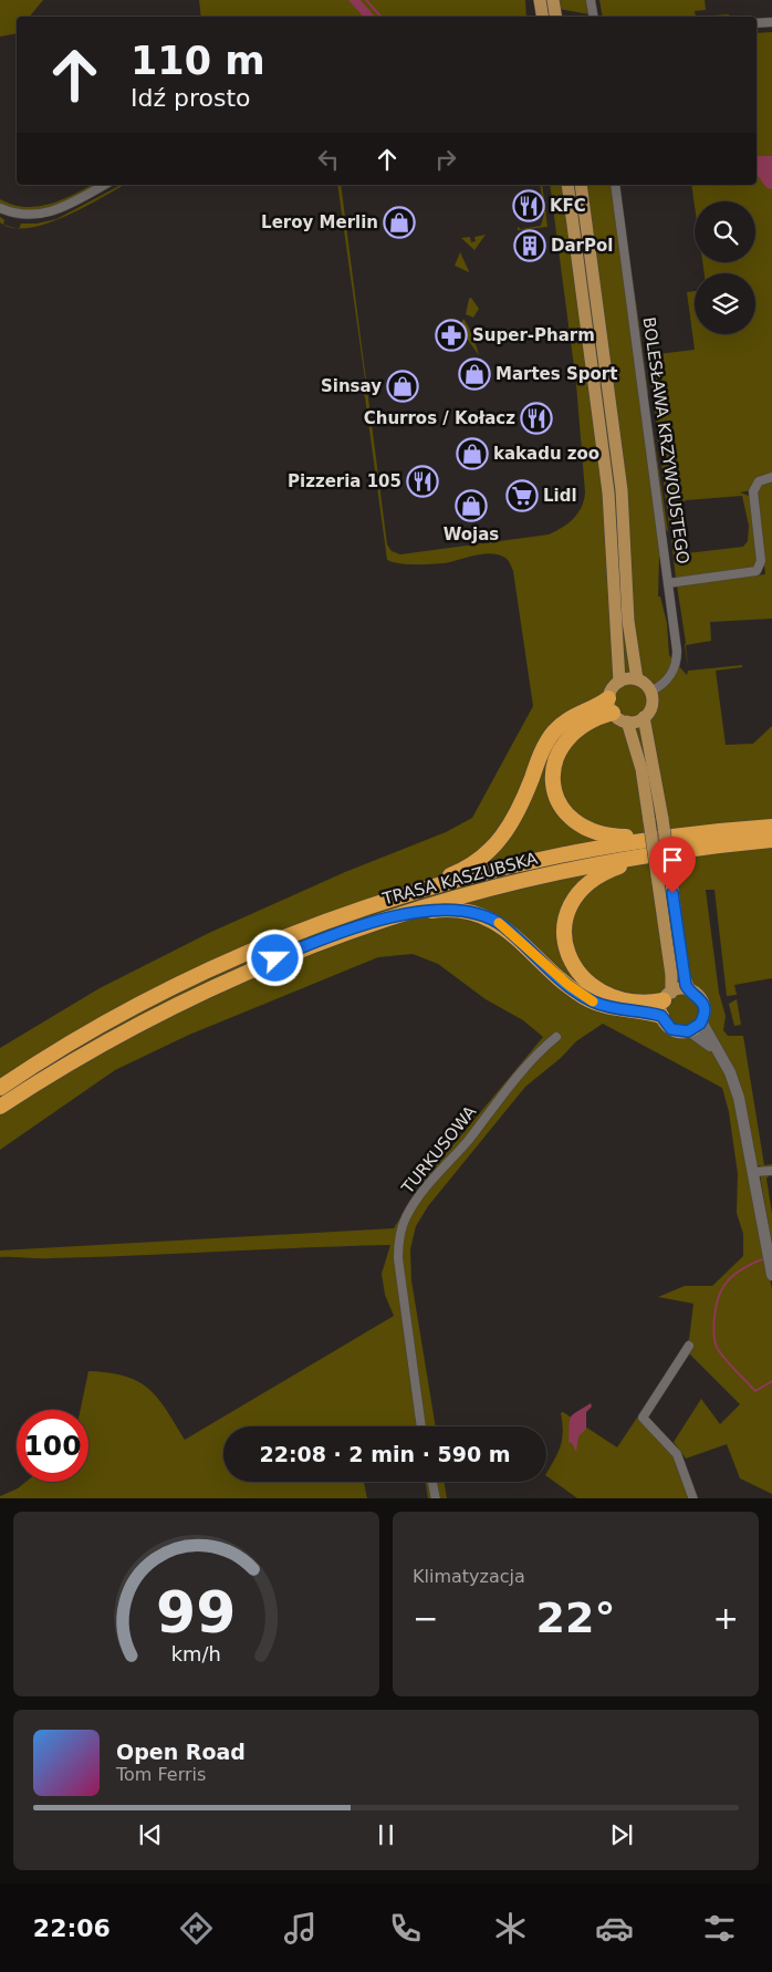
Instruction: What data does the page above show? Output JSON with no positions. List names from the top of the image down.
{
  "streets": {
    "highway": ["TRASA KASZUBSKA"],
    "street": ["BOLESŁAWA KRZYWOUSTEGO", "TURKUSOWA"]
  },
  "places": {
    "restaurant": ["KFC", "Churros / Kołacz", "Pizzeria 105"],
    "shop": [
      "Leroy Merlin",
      "Martes Sport",
      "Sinsay",
      "kakadu zoo",
      "Wojas"
    ],
    "building": ["DarPol"],
    "pharmacy": ["Super-Pharm"],
    "supermarket": ["Lidl"]
  },
  "page": {
    "turn": ["110 m", "Idź prosto"],
    "limit": "100",
    "trip": "22:08 · 2 min · 590 m",
    "tile": "Klimatyzacja",
    "heat": ["−", "22°", "+"],
    "song": ["Open Road", "Tom Ferris"],
    "tabs": "22:06",
    "gauge": ["99", "km/h"]
  }
}
